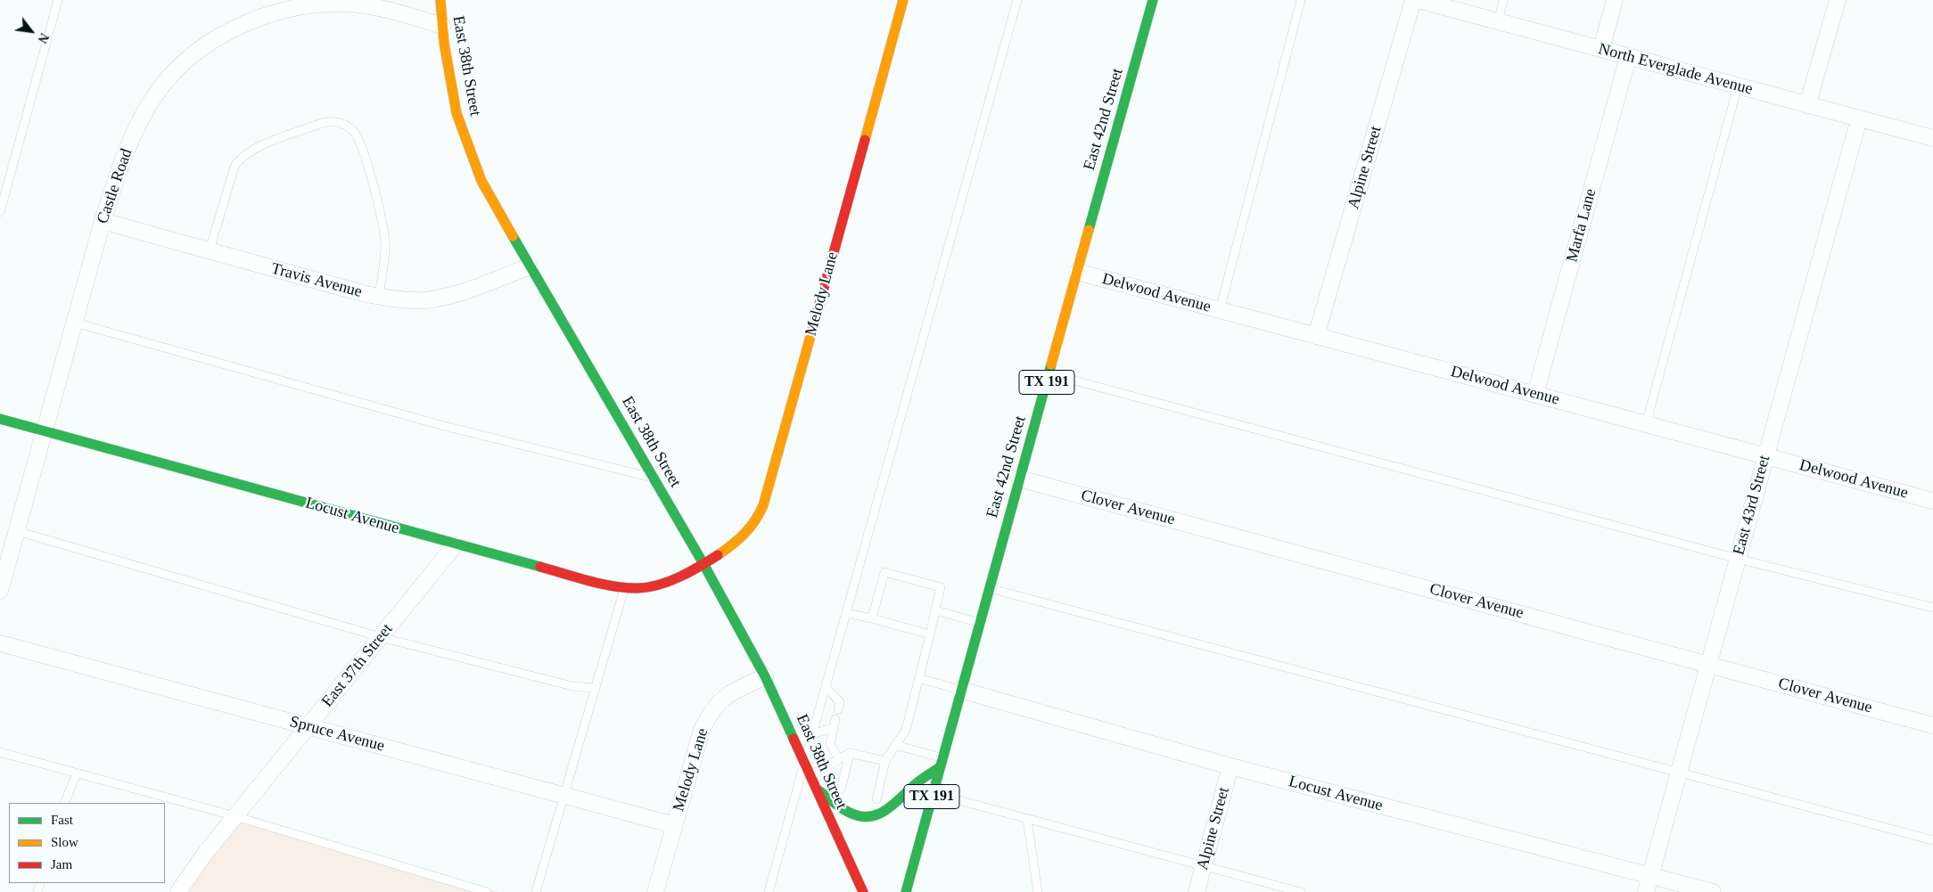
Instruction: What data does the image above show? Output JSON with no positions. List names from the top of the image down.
{
  "streets": {
    "main road": [
      "East 38th Street",
      "East 42nd Street",
      "Melody Lane",
      "TX 191",
      "Locust Avenue"
    ],
    "street": [
      "North Everglade Avenue",
      "Alpine Street",
      "Castle Road",
      "Marfa Lane",
      "Travis Avenue",
      "Delwood Avenue",
      "East 43rd Street",
      "Clover Avenue",
      "East 37th Street",
      "Spruce Avenue"
    ]
  },
  "crossings": [
    ["East 38th Street", "Castle Road"],
    ["East 38th Street", "Travis Avenue"],
    ["East 38th Street", "Melody Lane"],
    ["East 38th Street", "Locust Avenue"],
    ["North Everglade Avenue", "Marfa Lane"],
    ["North Everglade Avenue", "East 43rd Street"],
    ["East 42nd Street", "Delwood Avenue"],
    ["East 42nd Street", "Clover Avenue"],
    ["East 42nd Street", "Locust Avenue"],
    ["Alpine Street", "Delwood Avenue"],
    ["Alpine Street", "Locust Avenue"],
    ["Castle Road", "Travis Avenue"],
    ["Castle Road", "Locust Avenue"],
    ["Marfa Lane", "Delwood Avenue"],
    ["Delwood Avenue", "East 43rd Street"],
    ["Melody Lane", "Locust Avenue"],
    ["Melody Lane", "Spruce Avenue"],
    ["East 43rd Street", "Clover Avenue"],
    ["East 43rd Street", "Locust Avenue"],
    ["Locust Avenue", "East 37th Street"],
    ["East 37th Street", "Spruce Avenue"]
  ],
  "legend": ["Fast", "Slow", "Jam"],
  "north": "bottom right"
}
